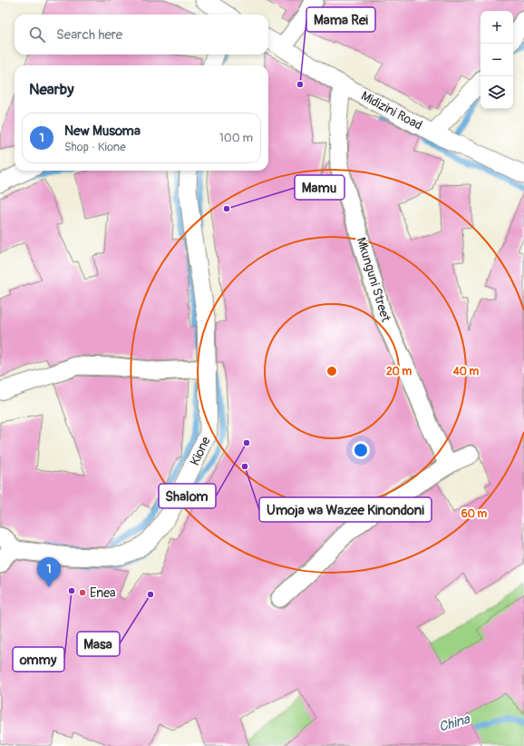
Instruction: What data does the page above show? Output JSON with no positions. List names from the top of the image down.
{
  "streets": {
    "street": ["Midizini Road", "Mkunguni Street", "Kione"]
  },
  "crossings": [
    ["Midizini Road", "Mkunguni Street"]
  ],
  "water": ["China"],
  "places": [
    "Mama Rei",
    "Mamu",
    "Shalom",
    "Umoja wa Wazee Kinondoni",
    "ommy",
    "Enea",
    "Masa"
  ],
  "page": {
    "map_buttons": ["+", "−"],
    "search": "Search here",
    "heading": "Nearby",
    "list": [
      {
        "mark": "1",
        "name": "New Musoma",
        "note": "Shop · Kione",
        "value": "100 m"
      }
    ],
    "pins": "1"
  },
  "rings": ["20 m", "40 m", "60 m"]
}
